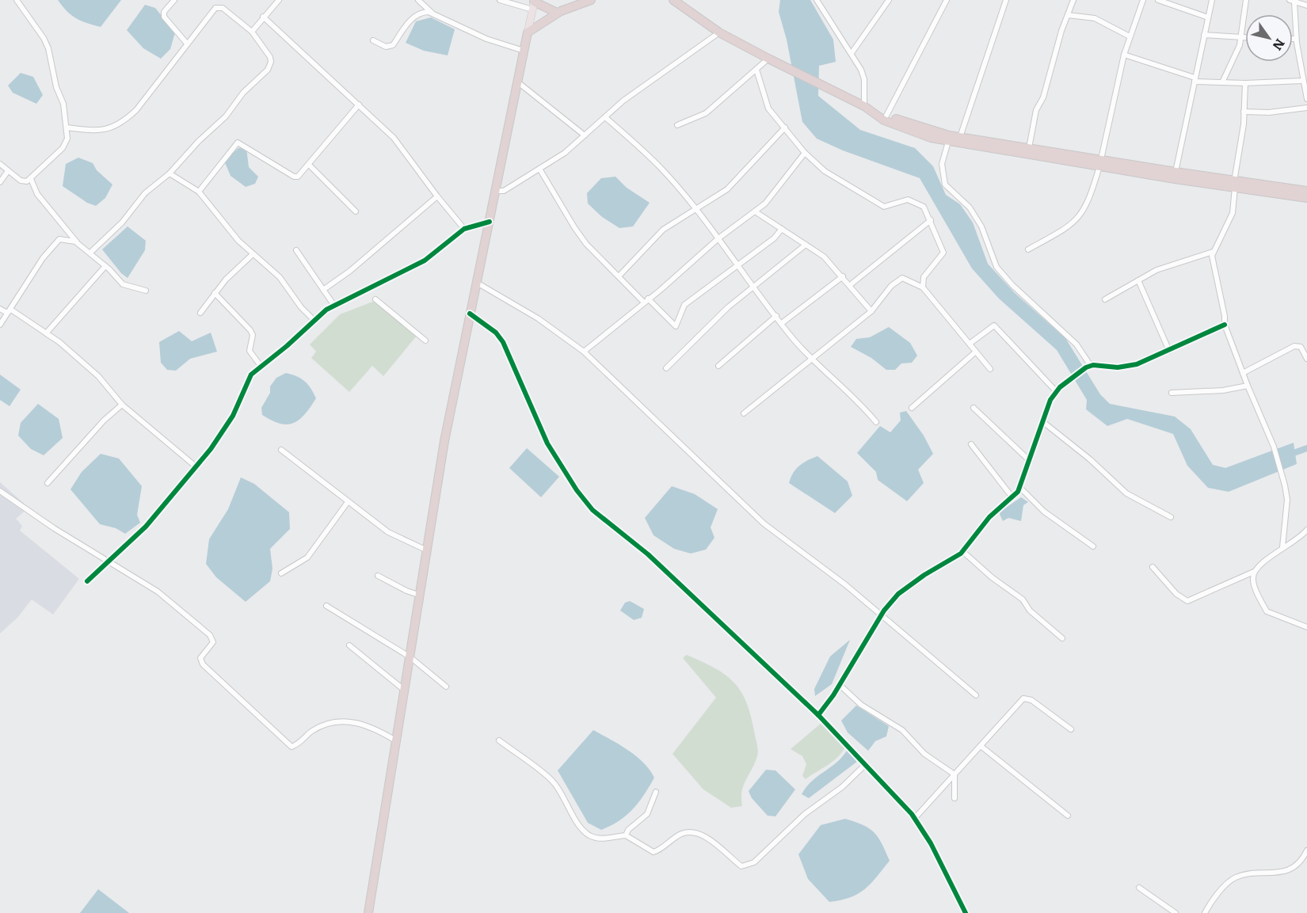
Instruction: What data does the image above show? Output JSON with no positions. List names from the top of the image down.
{
  "north": "bottom right"
}
